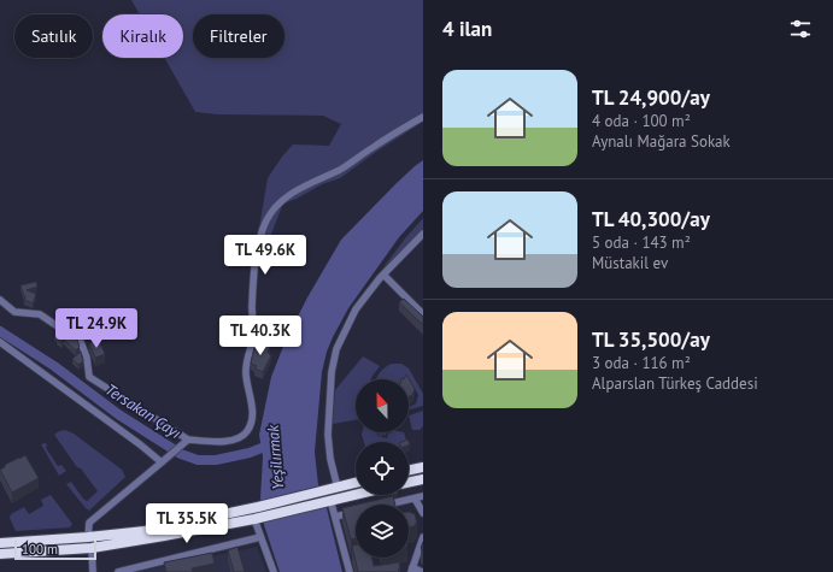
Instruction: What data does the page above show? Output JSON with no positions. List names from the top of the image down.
{
  "water": ["Tersakan Çayı", "Yeşilırmak"],
  "scale_bar": "100 m",
  "north": "top",
  "page": {
    "heading": "4 ilan",
    "chip": ["Satılık", "Kiralık", "Filtreler"],
    "list": [
      {
        "name": "TL 24,900/ay",
        "note": "4 oda · 100 m² · Aynalı Mağara Sokak"
      },
      {
        "name": "TL 40,300/ay",
        "note": "5 oda · 143 m² · Müstakil ev"
      },
      {
        "name": "TL 35,500/ay",
        "note": "3 oda · 116 m² · Alparslan Türkeş Caddesi"
      }
    ],
    "price": [
      "TL 49.6K",
      "TL 24.9K",
      "TL 40.3K",
      "TL 35.5K"
    ],
    "scale": "100 m"
  }
}
